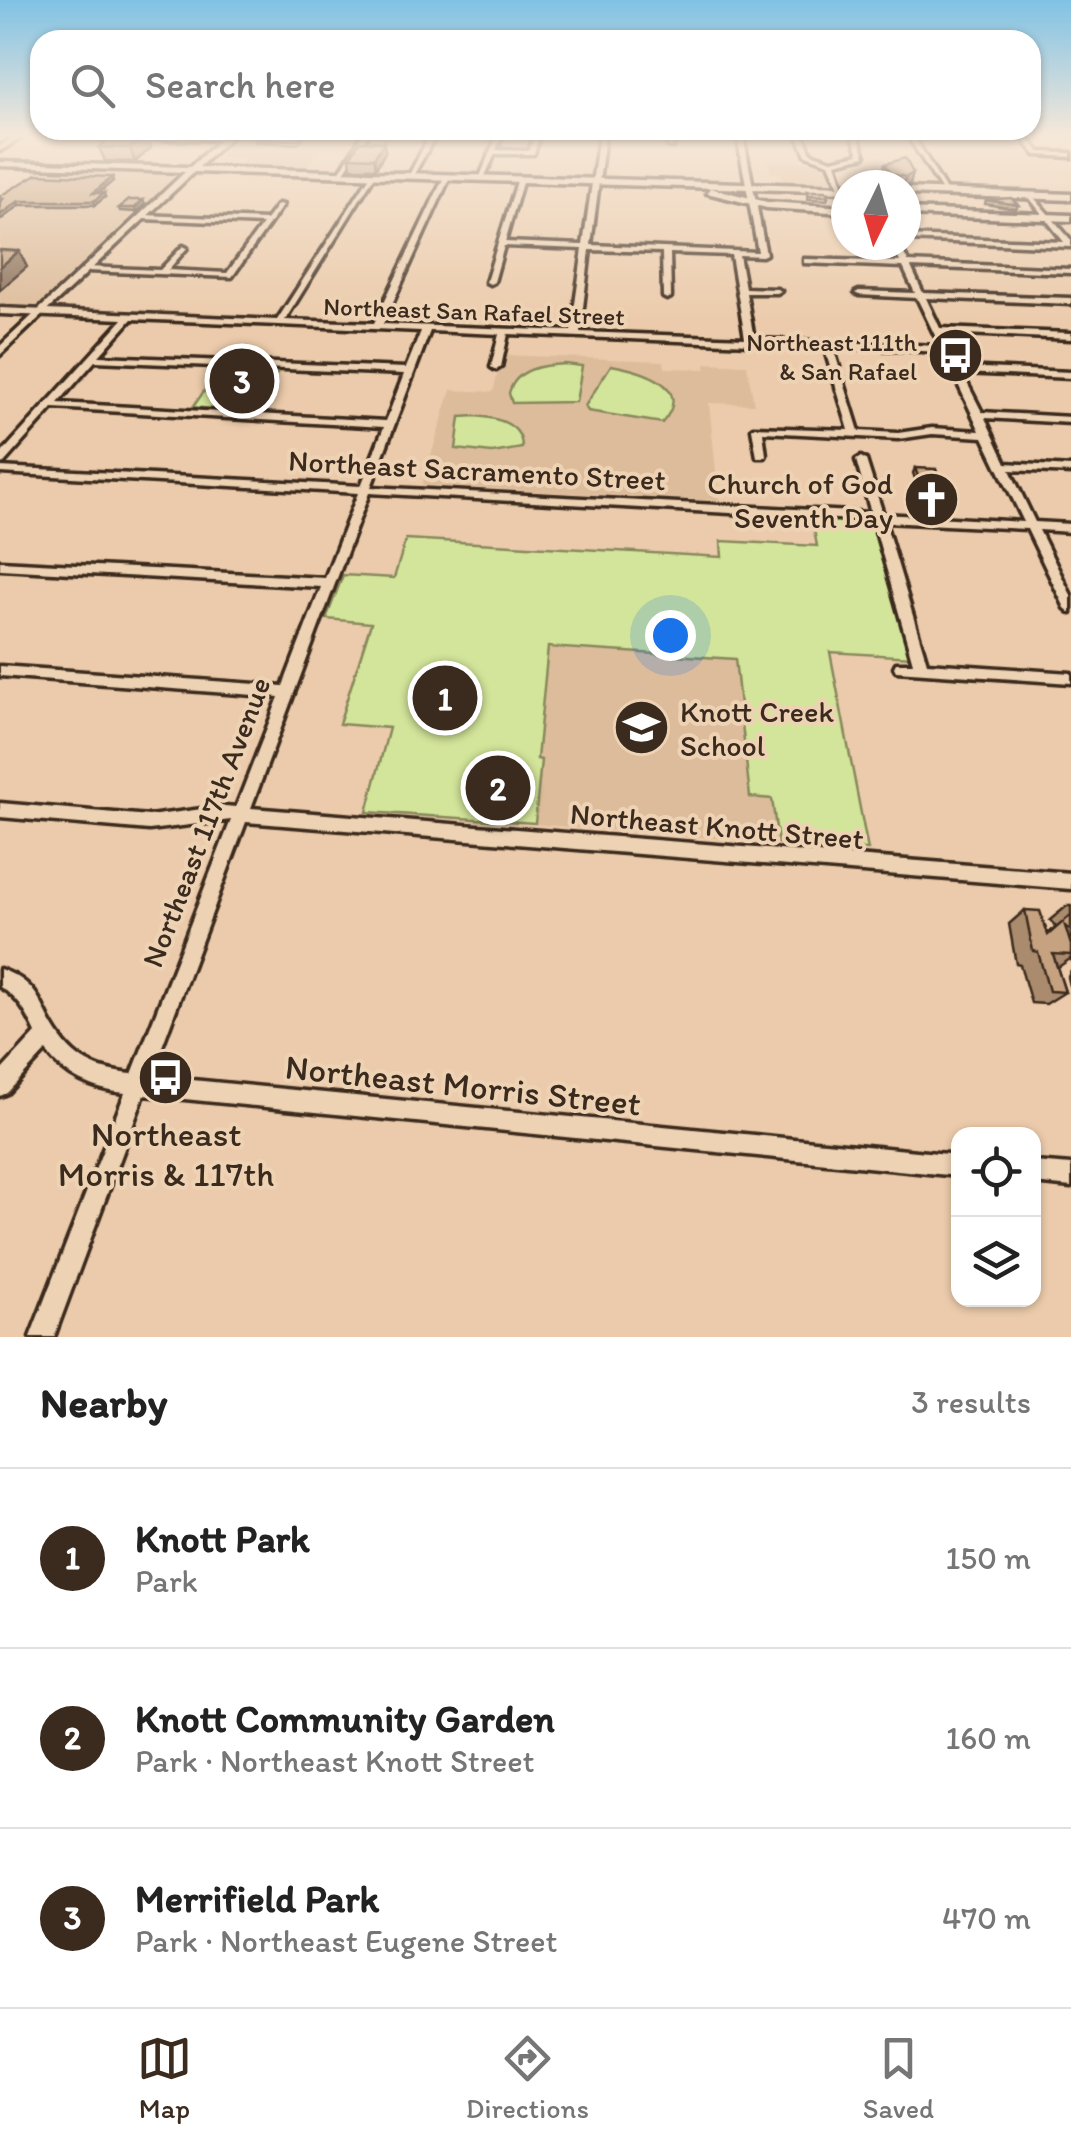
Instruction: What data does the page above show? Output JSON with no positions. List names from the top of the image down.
{
  "streets": {
    "street": [
      "Northeast San Rafael Street",
      "Northeast Sacramento Street",
      "Northeast 117th Avenue",
      "Northeast Knott Street",
      "Northeast Morris Street"
    ]
  },
  "crossings": [
    ["Northeast San Rafael Street", "Northeast 117th Avenue"],
    ["Northeast Sacramento Street", "Northeast 117th Avenue"],
    ["Northeast 117th Avenue", "Northeast Knott Street"],
    ["Northeast 117th Avenue", "Northeast Morris Street"]
  ],
  "places": {
    "bus stop": ["Northeast 111th & San Rafael", "Northeast Morris & 117th"],
    "church": ["Church of God Seventh Day"],
    "school or university": ["Knott Creek School"]
  },
  "north": "bottom",
  "page": {
    "search": "Search here",
    "pins": ["3", "1", "2"],
    "heading": ["Nearby", "3 results"],
    "list": [
      {
        "mark": "1",
        "name": "Knott Park",
        "note": "Park",
        "value": "150 m"
      },
      {
        "mark": "2",
        "name": "Knott Community Garden",
        "note": "Park · Northeast Knott Street",
        "value": "160 m"
      },
      {
        "mark": "3",
        "name": "Merrifield Park",
        "note": "Park · Northeast Eugene Street",
        "value": "470 m"
      }
    ],
    "nav": ["Map", "Directions", "Saved"]
  }
}
